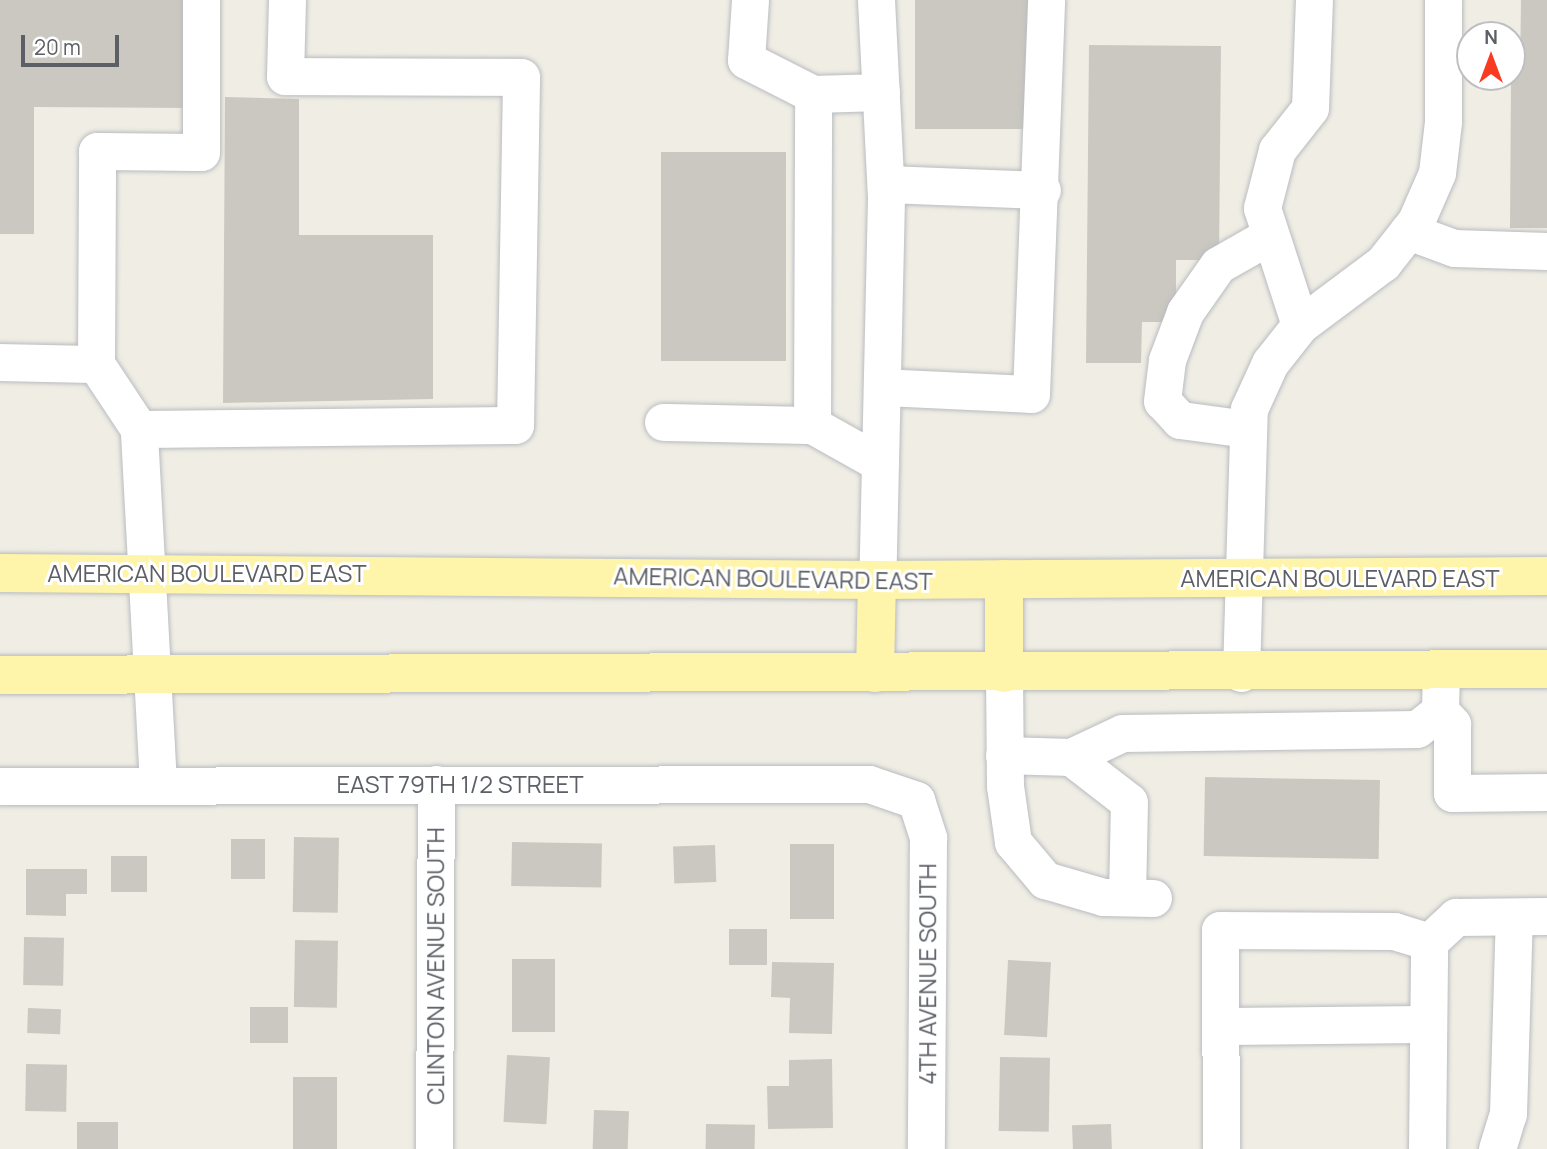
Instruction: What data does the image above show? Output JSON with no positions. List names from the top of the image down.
{
  "streets": {
    "main road": ["AMERICAN BOULEVARD EAST"],
    "street": ["EAST 79TH 1/2 STREET", "CLINTON AVENUE SOUTH", "4TH AVENUE SOUTH"]
  },
  "crossings": [
    ["EAST 79TH 1/2 STREET", "CLINTON AVENUE SOUTH"],
    ["EAST 79TH 1/2 STREET", "4TH AVENUE SOUTH"]
  ],
  "scale_bar": "20 m",
  "north": "top"
}
